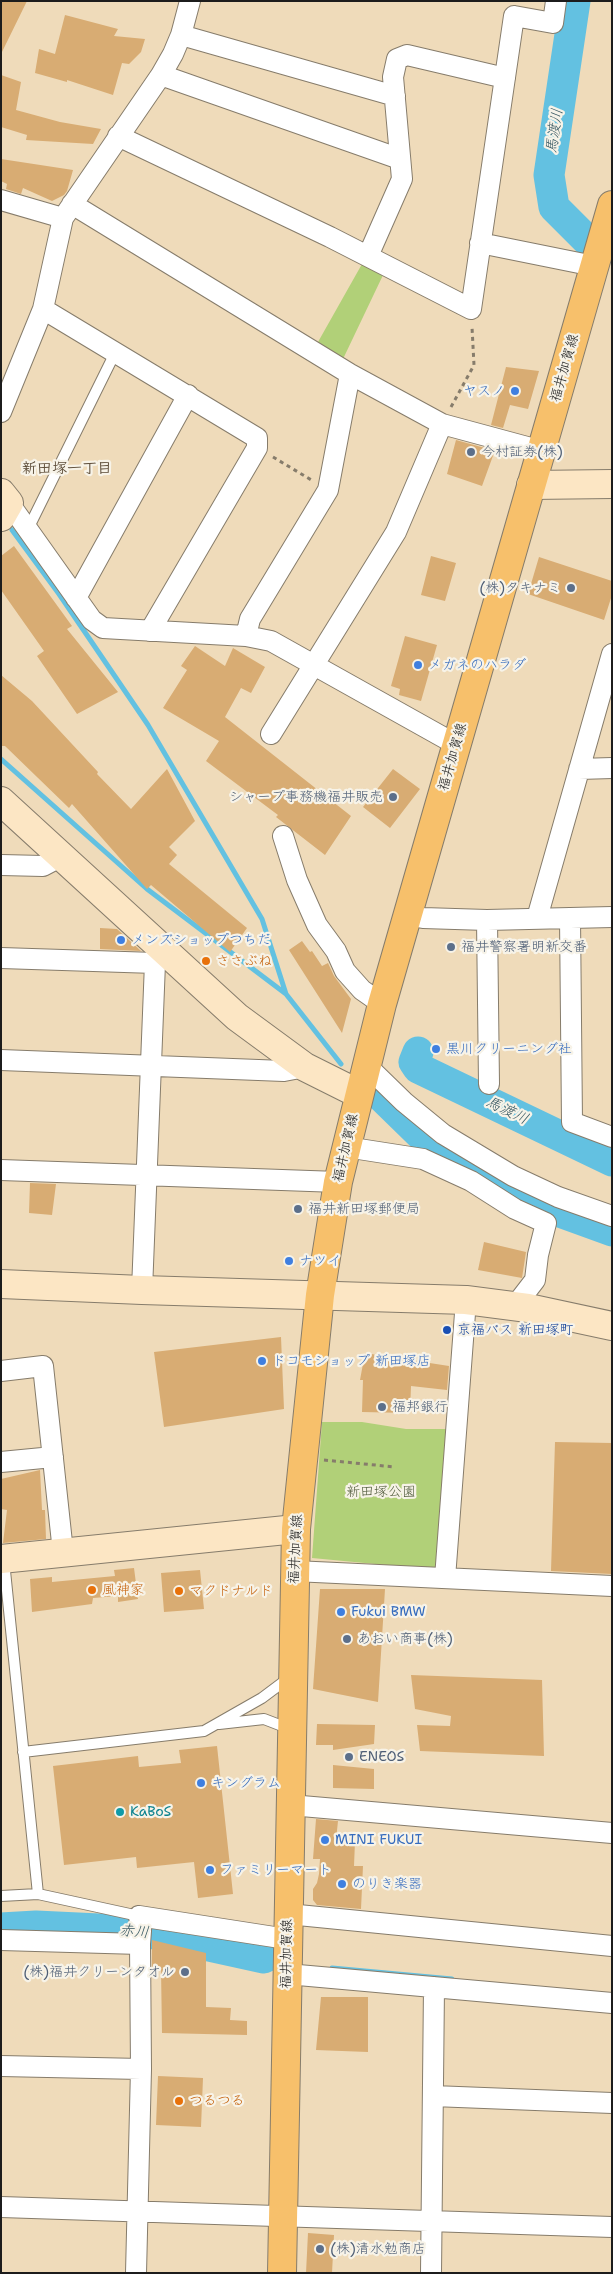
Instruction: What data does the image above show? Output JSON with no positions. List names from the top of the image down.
{
  "streets": {
    "main road": ["福井加賀線"]
  },
  "districts": ["新田塚一丁目"],
  "water": ["馬渡川", "赤川"],
  "parks": ["新田塚公園"],
  "places": [
    "ヤスノ",
    "今村証券(株)",
    "(株)タキナミ",
    "メガネのハラダ",
    "シャープ事務機福井販売",
    "メンズショップつちだ",
    "福井警察署明新交番",
    "ささぶね",
    "黒川クリーニング社",
    "福井新田塚郵便局",
    "ナツイ",
    "京福バス 新田塚町",
    "ドコモショップ 新田塚店",
    "福邦銀行",
    "風神家",
    "マクドナルド",
    "Fukui BMW",
    "あおい商事(株)",
    "ENEOS",
    "キングラム",
    "KaBoS",
    "MINI FUKUI",
    "ファミリーマート",
    "のりき楽器",
    "(株)福井クリーンタオル",
    "つるつる",
    "(株)清水勉商店"
  ]
}
